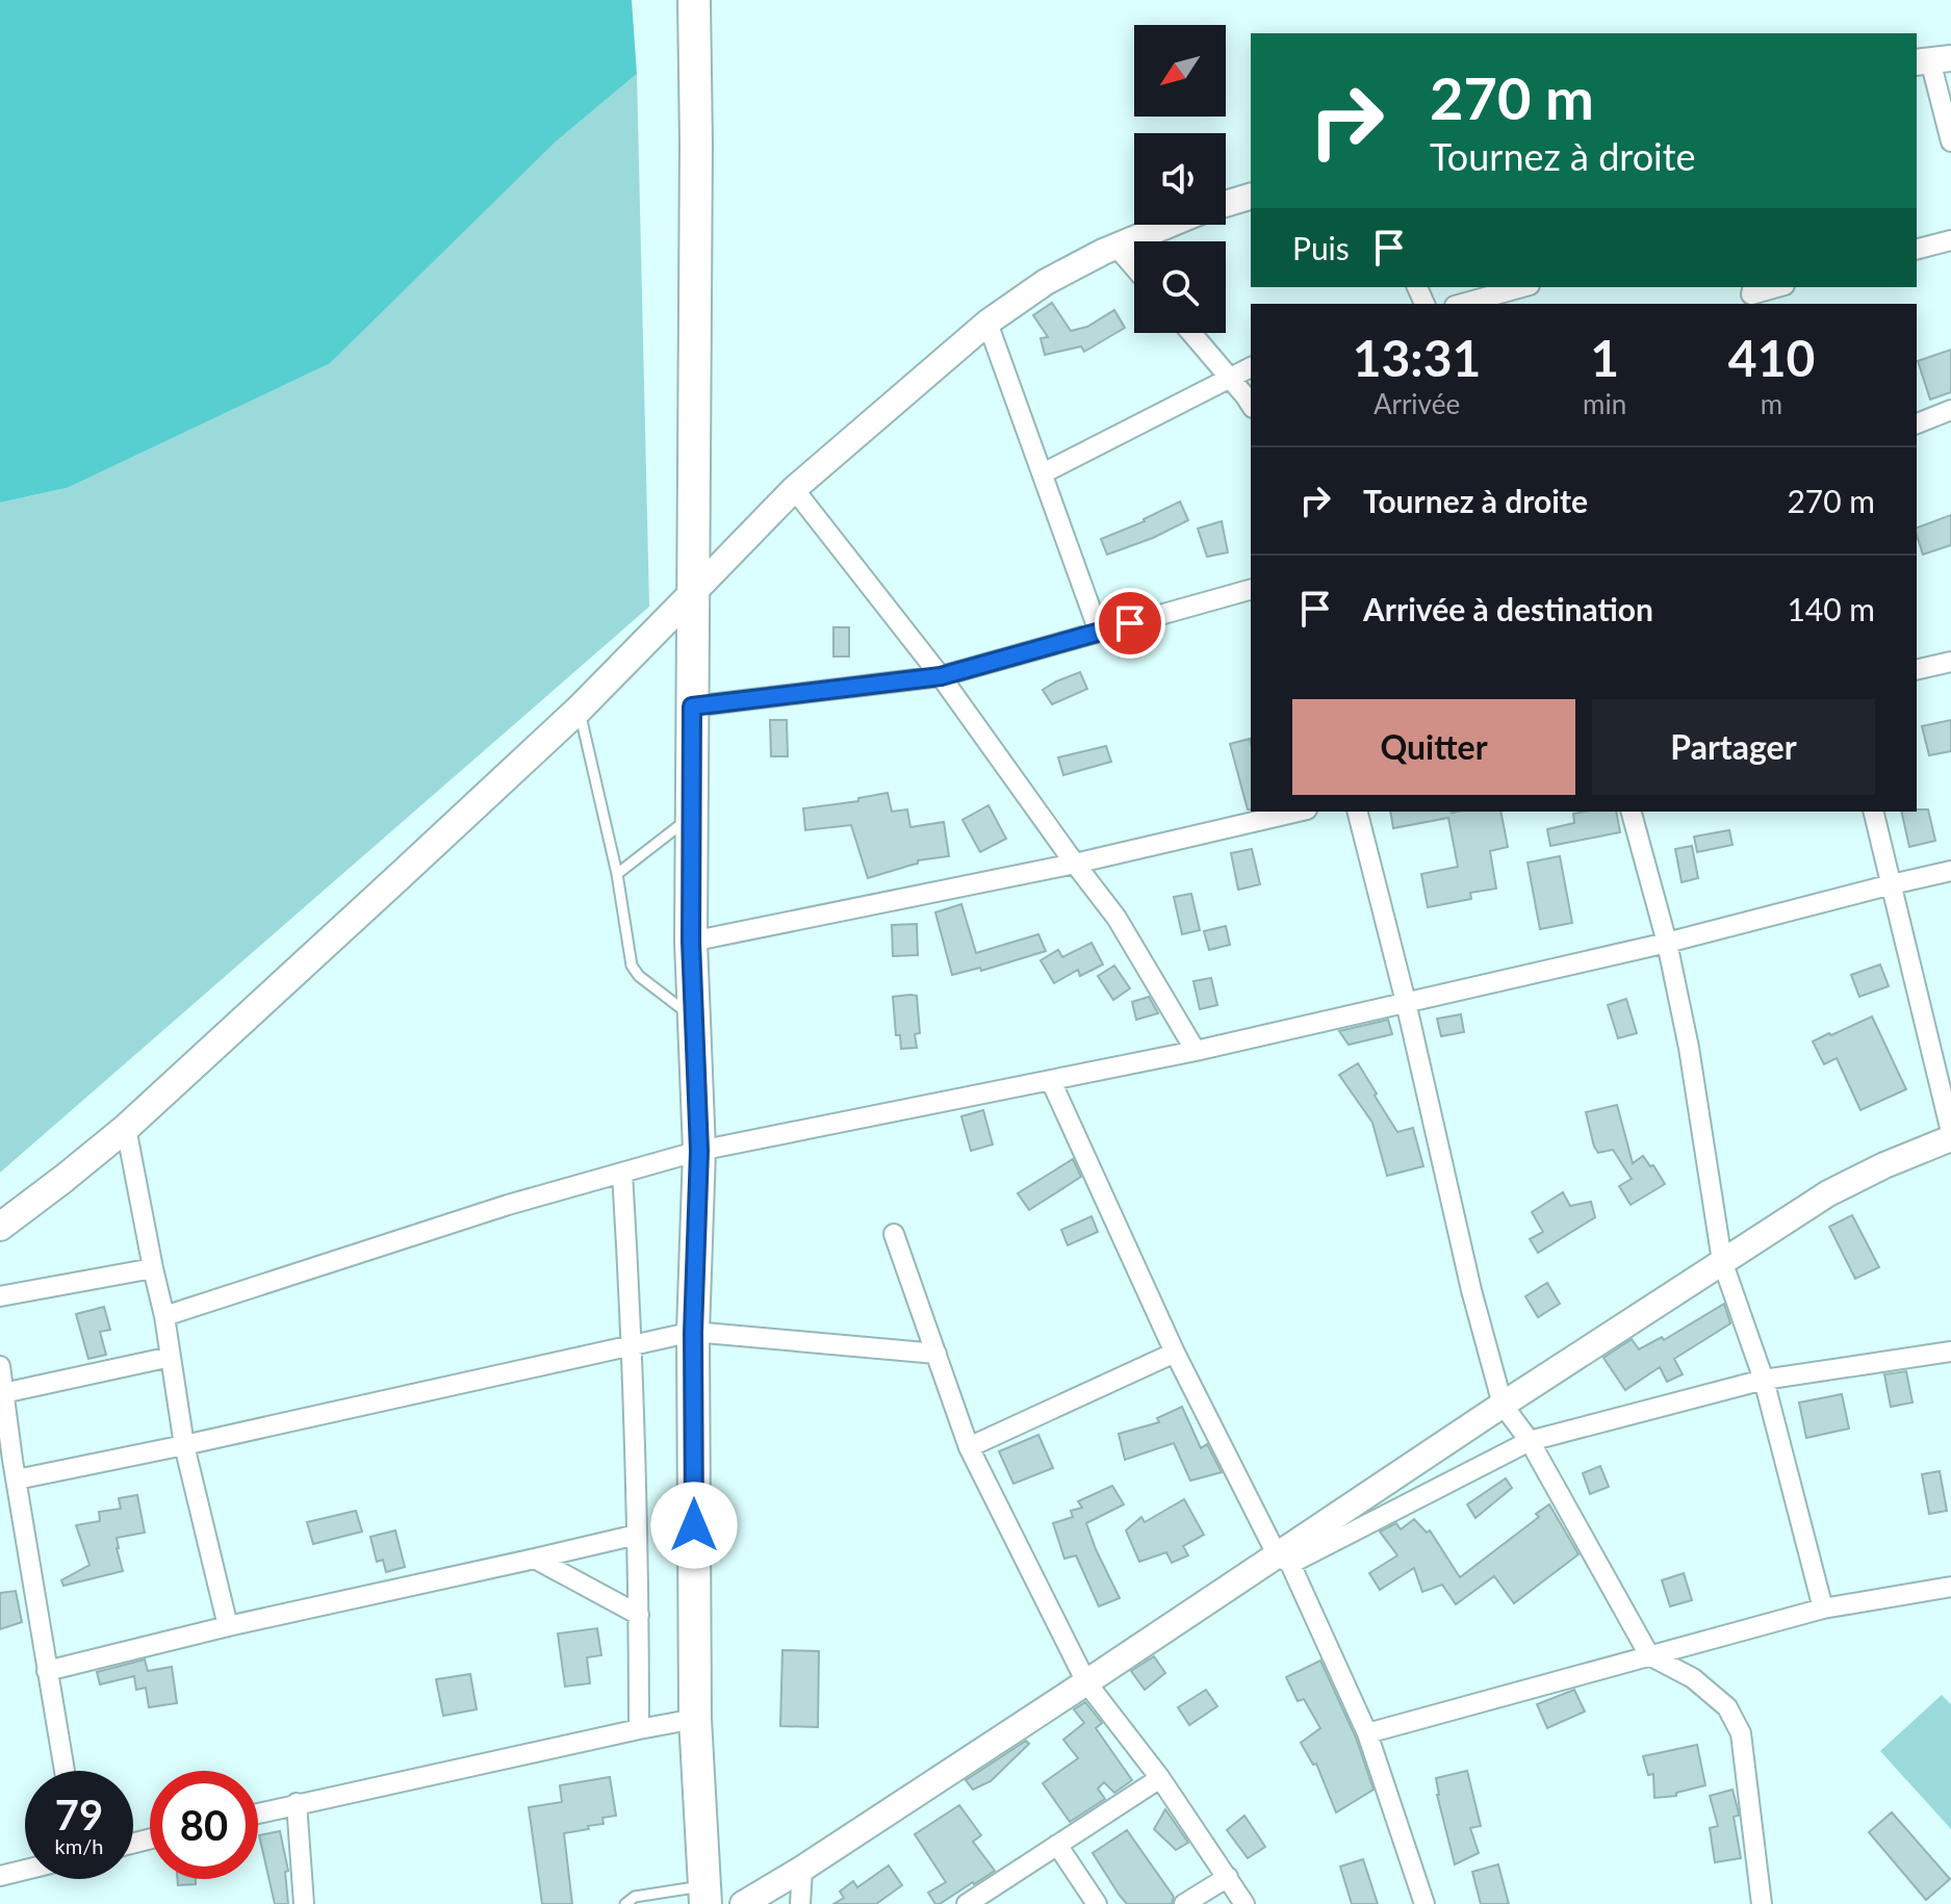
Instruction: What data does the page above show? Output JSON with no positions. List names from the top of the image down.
{
  "north": "bottom left",
  "page": {
    "turn": ["270 m", "Tournez à droite"],
    "then": "Puis",
    "eta": [
      "13:31",
      "Arrivée",
      "1",
      "min",
      "410",
      "m"
    ],
    "list": [
      {
        "name": "Tournez à droite",
        "value": "270 m"
      },
      {
        "name": "Arrivée à destination",
        "value": "140 m"
      }
    ],
    "buttons": ["Quitter", "Partager"],
    "speed": "79 km/h",
    "limit": "80"
  }
}
